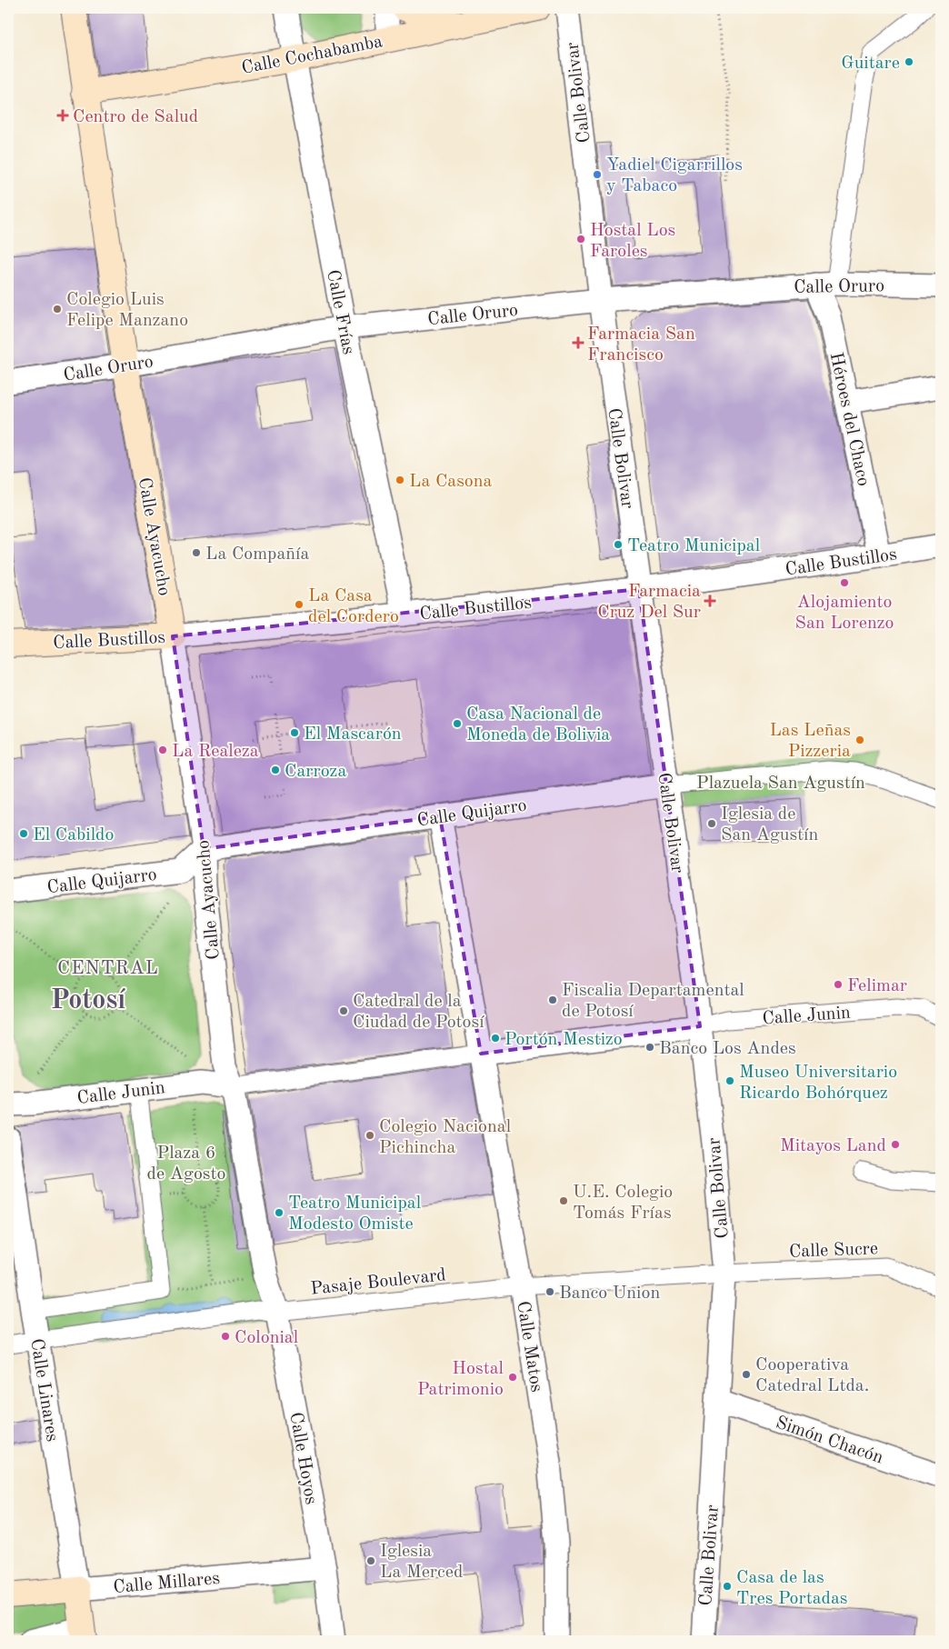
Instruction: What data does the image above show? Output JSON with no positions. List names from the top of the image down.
{
  "streets": {
    "main road": [
      "Calle Cochabamba",
      "Calle Ayacucho",
      "Calle Bustillos",
      "Calle Linares",
      "Calle Millares"
    ],
    "street": [
      "Calle Bolivar",
      "Calle Oruro",
      "Calle Frías",
      "Héroes del Chaco",
      "Calle Quijarro",
      "Calle Junin",
      "Calle Sucre",
      "Pasaje Boulevard",
      "Calle Matos",
      "Simón Chacón",
      "Calle Hoyos"
    ]
  },
  "crossings": [
    ["Calle Cochabamba", "Calle Frías"],
    ["Calle Cochabamba", "Calle Ayacucho"],
    ["Calle Bolivar", "Calle Oruro"],
    ["Calle Bolivar", "Calle Bustillos"],
    ["Calle Bolivar", "Calle Quijarro"],
    ["Calle Bolivar", "Calle Junin"],
    ["Calle Bolivar", "Calle Sucre"],
    ["Calle Bolivar", "Pasaje Boulevard"],
    ["Calle Bolivar", "Simón Chacón"],
    ["Calle Oruro", "Calle Frías"],
    ["Calle Oruro", "Héroes del Chaco"],
    ["Calle Oruro", "Calle Ayacucho"],
    ["Calle Frías", "Calle Bustillos"],
    ["Héroes del Chaco", "Calle Bustillos"],
    ["Calle Ayacucho", "Calle Bustillos"],
    ["Calle Ayacucho", "Calle Quijarro"],
    ["Calle Ayacucho", "Calle Junin"],
    ["Calle Ayacucho", "Calle Hoyos"],
    ["Calle Quijarro", "Calle Matos"],
    ["Calle Junin", "Calle Matos"],
    ["Calle Junin", "Calle Hoyos"],
    ["Calle Sucre", "Pasaje Boulevard"],
    ["Pasaje Boulevard", "Calle Matos"],
    ["Pasaje Boulevard", "Calle Linares"],
    ["Pasaje Boulevard", "Calle Hoyos"],
    ["Calle Linares", "Calle Millares"],
    ["Calle Hoyos", "Calle Millares"]
  ],
  "districts": ["CENTRAL", "Potosí"],
  "parks": ["Plazuela San Agustín", "Plaza 6 de Agosto"],
  "places": {
    "other": [
      "Guitare",
      "Yadiel Cigarrillos y Tabaco",
      "Hostal Los Faroles",
      "Colegio Luis Felipe Manzano",
      "La Casona",
      "Teatro Municipal",
      "La Compañía",
      "Alojamiento San Lorenzo",
      "La Casa del Cordero",
      "Casa Nacional de Moneda de Bolivia",
      "El Mascarón",
      "Las Leñas Pizzeria",
      "La Realeza",
      "Carroza",
      "Iglesia de San Agustín",
      "El Cabildo",
      "Felimar",
      "Fiscalia Departamental de Potosí",
      "Catedral de la Ciudad de Potosí",
      "Portón Mestizo",
      "Banco Los Andes",
      "Museo Universitario Ricardo Bohórquez",
      "Colegio Nacional Pichincha",
      "Mitayos Land",
      "U.E. Colegio Tomás Frías",
      "Teatro Municipal Modesto Omiste",
      "Banco Union",
      "Colonial",
      "Cooperativa Catedral Ltda.",
      "Hostal Patrimonio",
      "Iglesia La Merced",
      "Casa de las Tres Portadas"
    ],
    "health": ["Centro de Salud", "Farmacia San Francisco", "Farmacia Cruz Del Sur"]
  }
}
